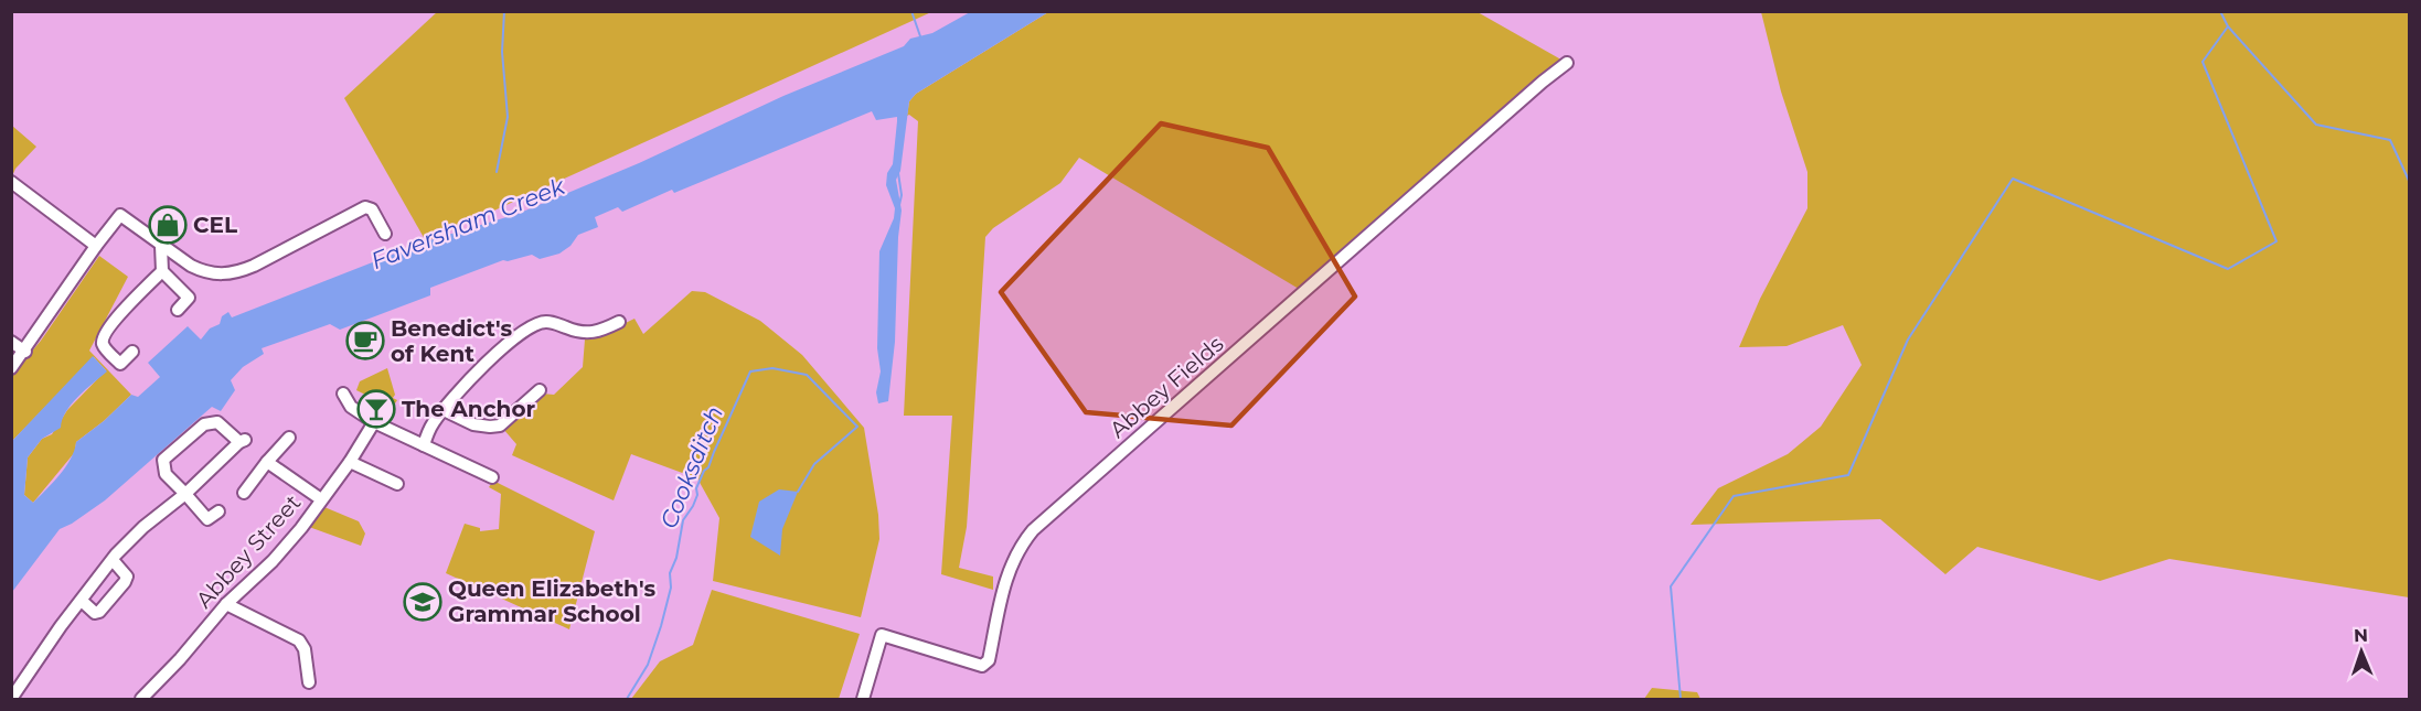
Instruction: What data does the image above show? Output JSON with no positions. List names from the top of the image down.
{
  "streets": {
    "street": ["Abbey Fields", "Abbey Street"]
  },
  "water": ["Faversham Creek", "Cooksditch"],
  "places": {
    "shop": ["CEL"],
    "cafe": ["Benedict's of Kent"],
    "bar": ["The Anchor"],
    "school or university": ["Queen Elizabeth's Grammar School"]
  },
  "north": "top"
}
